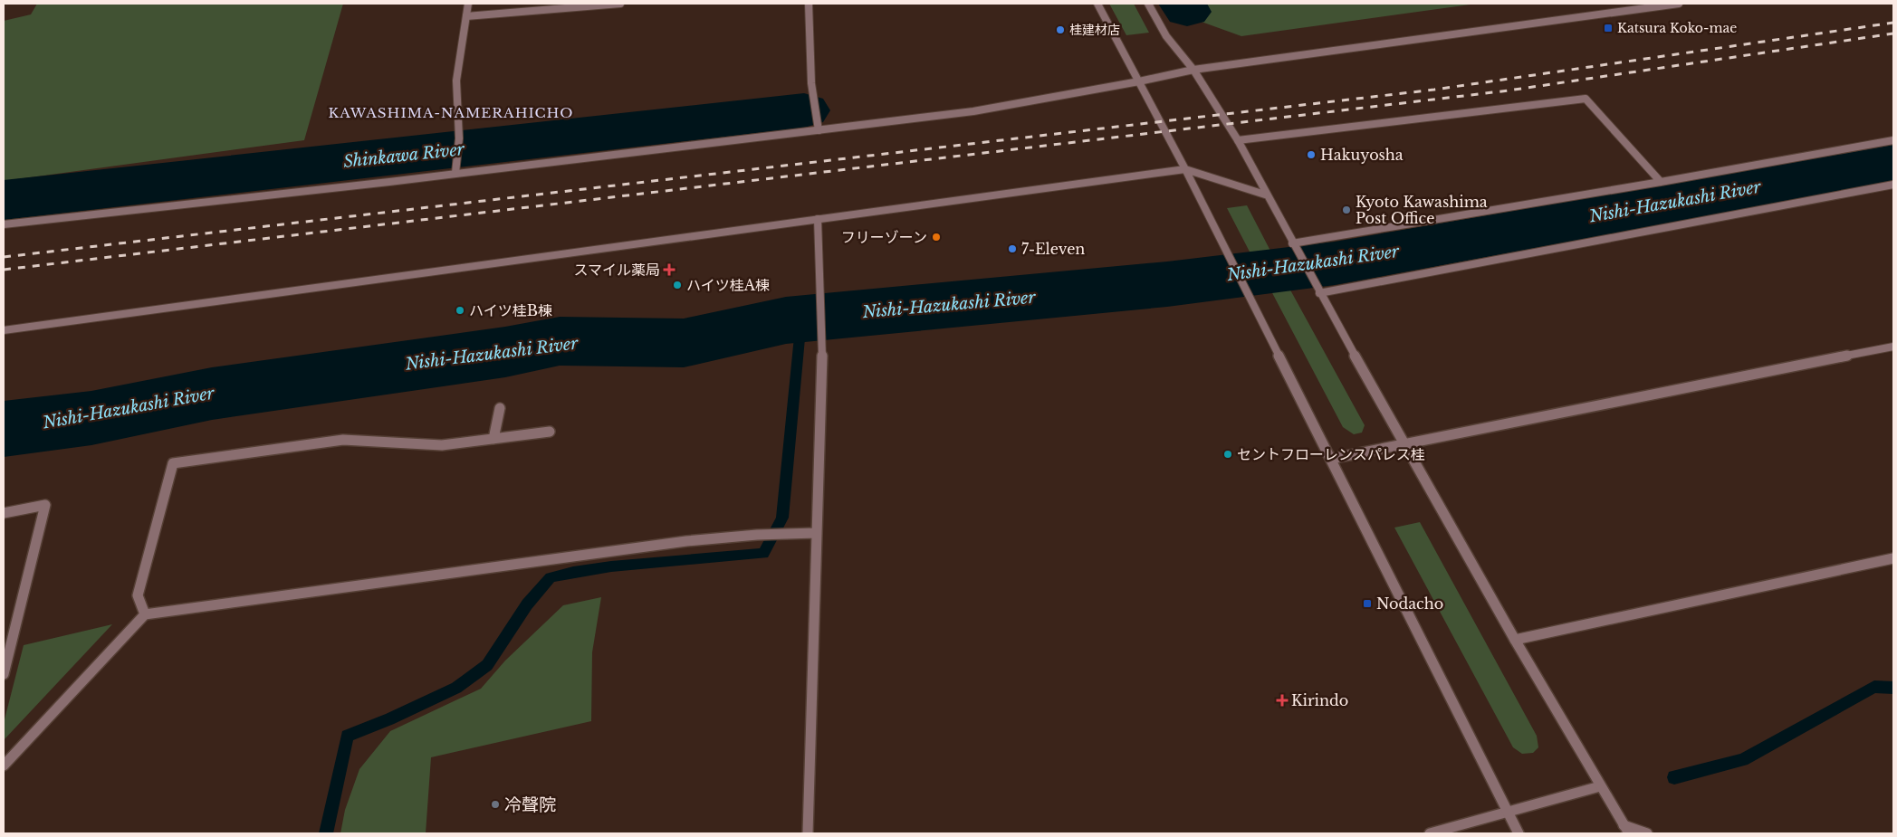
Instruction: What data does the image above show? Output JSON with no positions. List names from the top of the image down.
{
  "districts": ["KAWASHIMA-NAMERAHICHO"],
  "water": ["Shinkawa River", "Nishi-Hazukashi River"],
  "places": {
    "transit": ["Katsura Koko-mae", "Nodacho"],
    "other": [
      "桂建材店",
      "Hakuyosha",
      "Kyoto Kawashima Post Office",
      "フリーゾーン",
      "7-Eleven",
      "ハイツ桂A棟",
      "ハイツ桂B棟",
      "セントフローレンスパレス桂",
      "冷聲院"
    ],
    "health": ["スマイル薬局", "Kirindo"]
  }
}
